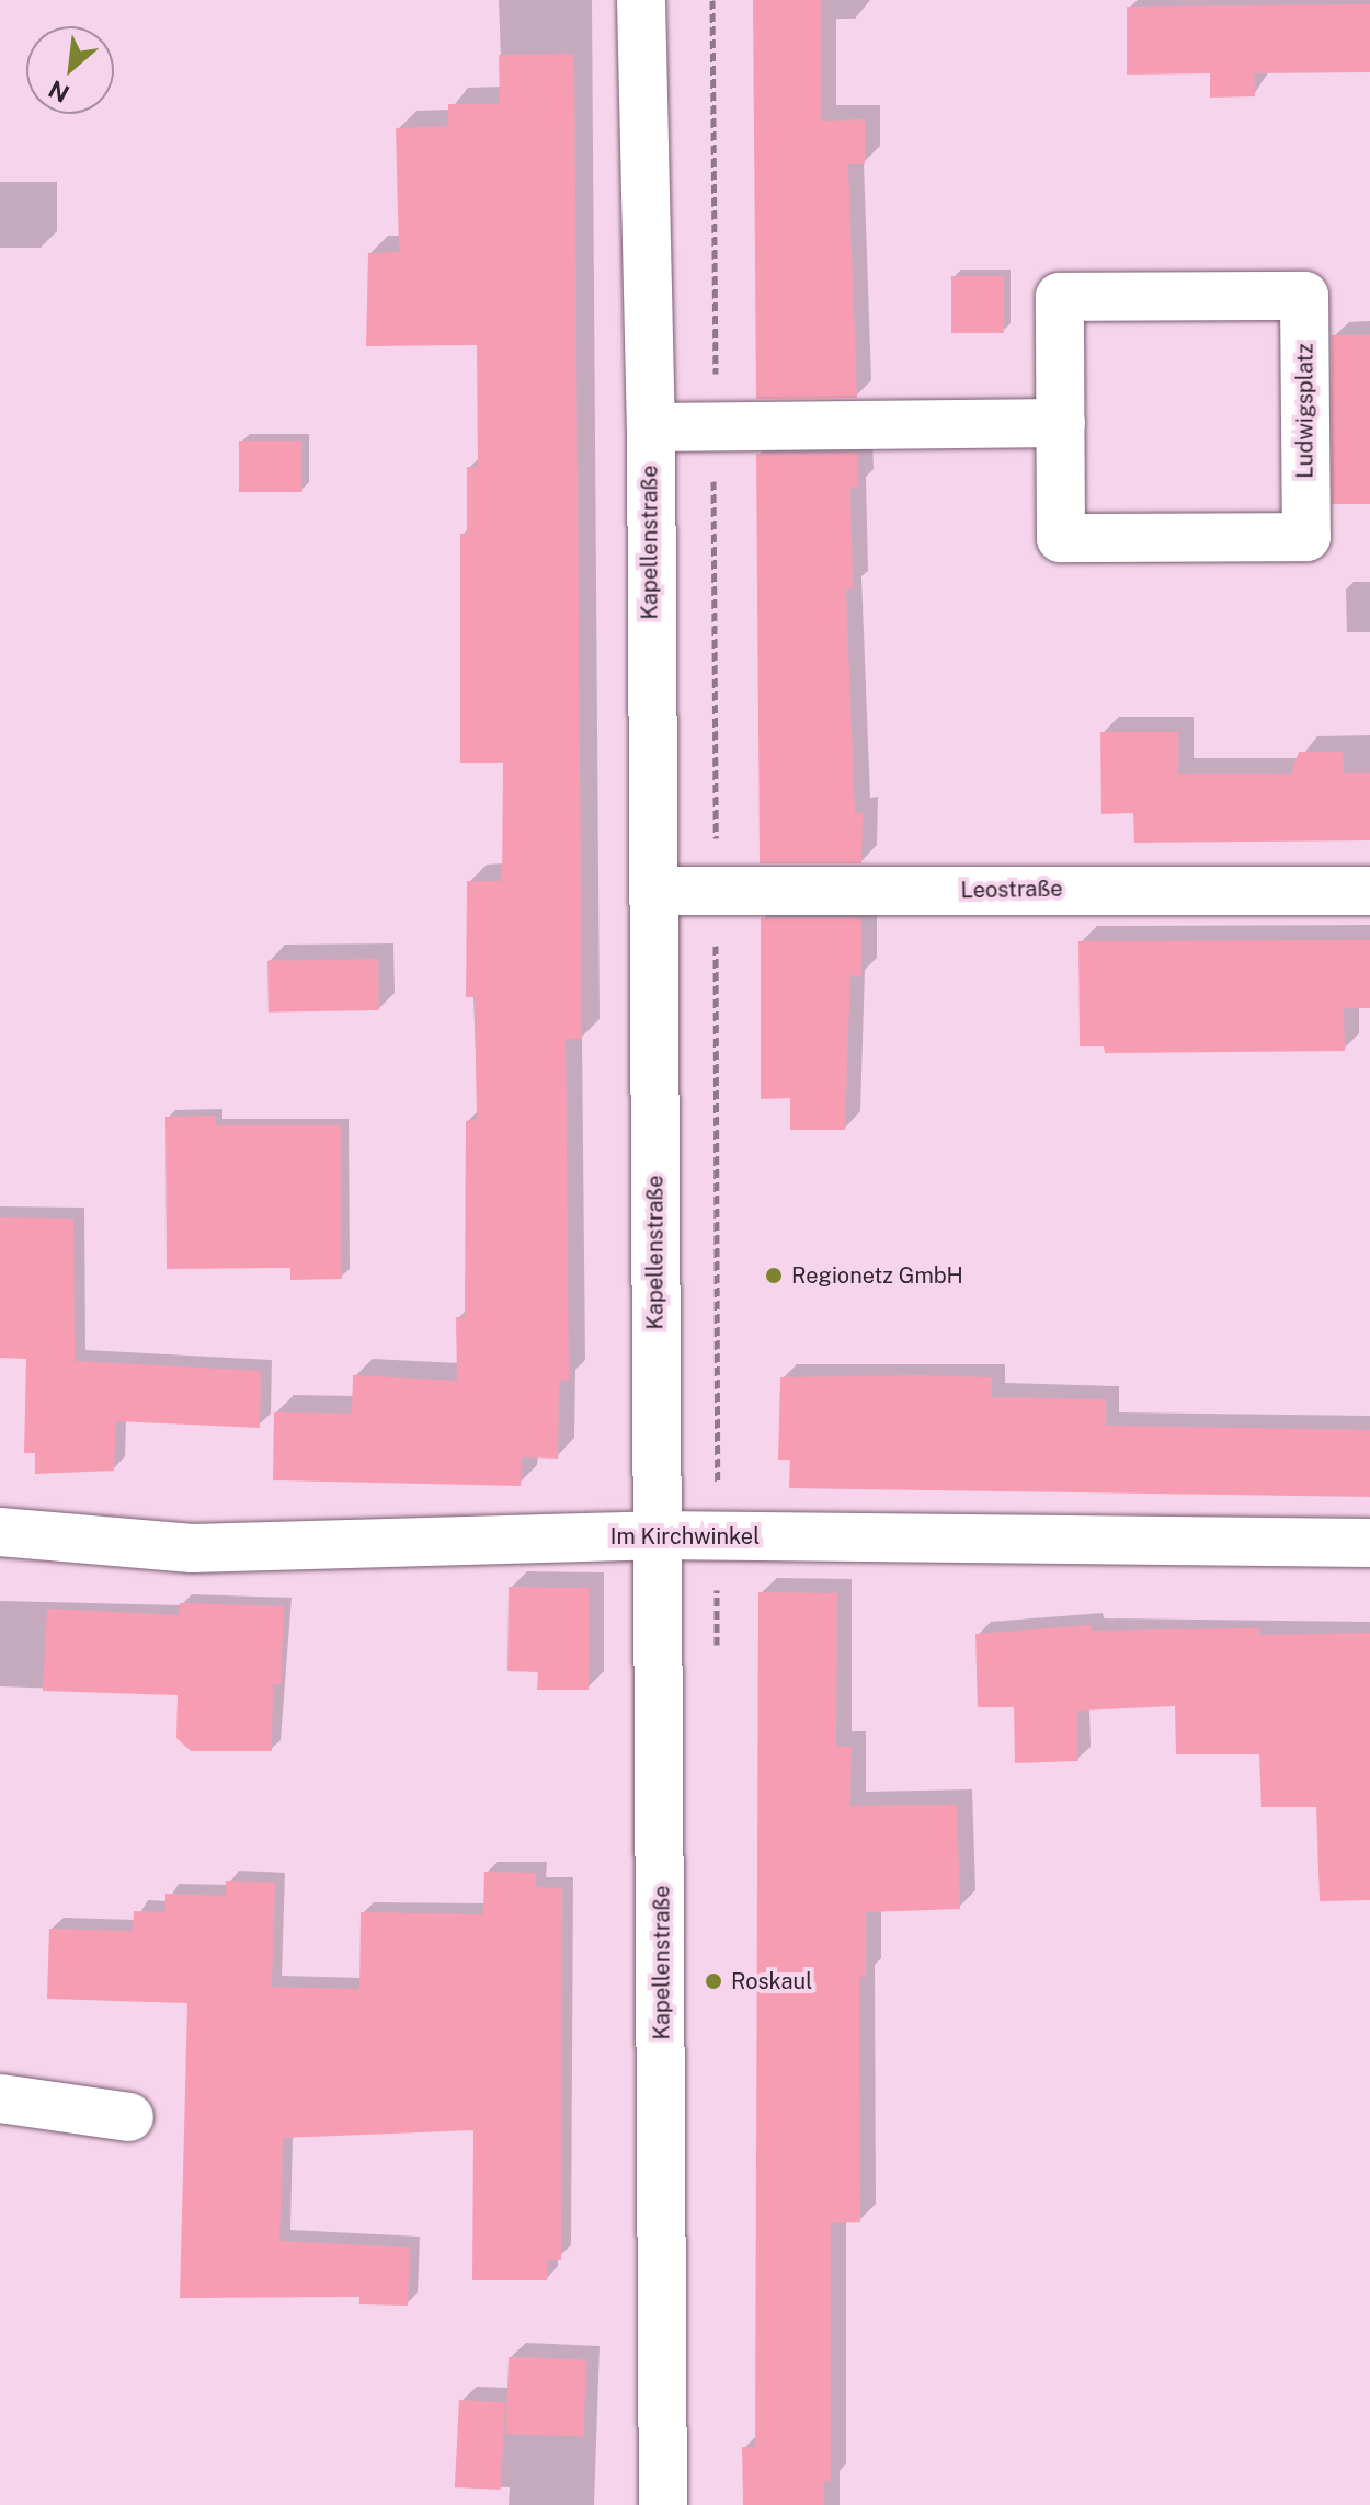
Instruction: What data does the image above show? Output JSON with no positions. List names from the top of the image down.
{
  "streets": {
    "street": [
      "Ludwigsplatz",
      "Kapellenstraße",
      "Leostraße",
      "Im Kirchwinkel"
    ]
  },
  "crossings": [
    ["Kapellenstraße", "Leostraße"],
    ["Kapellenstraße", "Im Kirchwinkel"]
  ],
  "places": ["Regionetz GmbH", "Roskaul"],
  "north": "bottom left"
}
